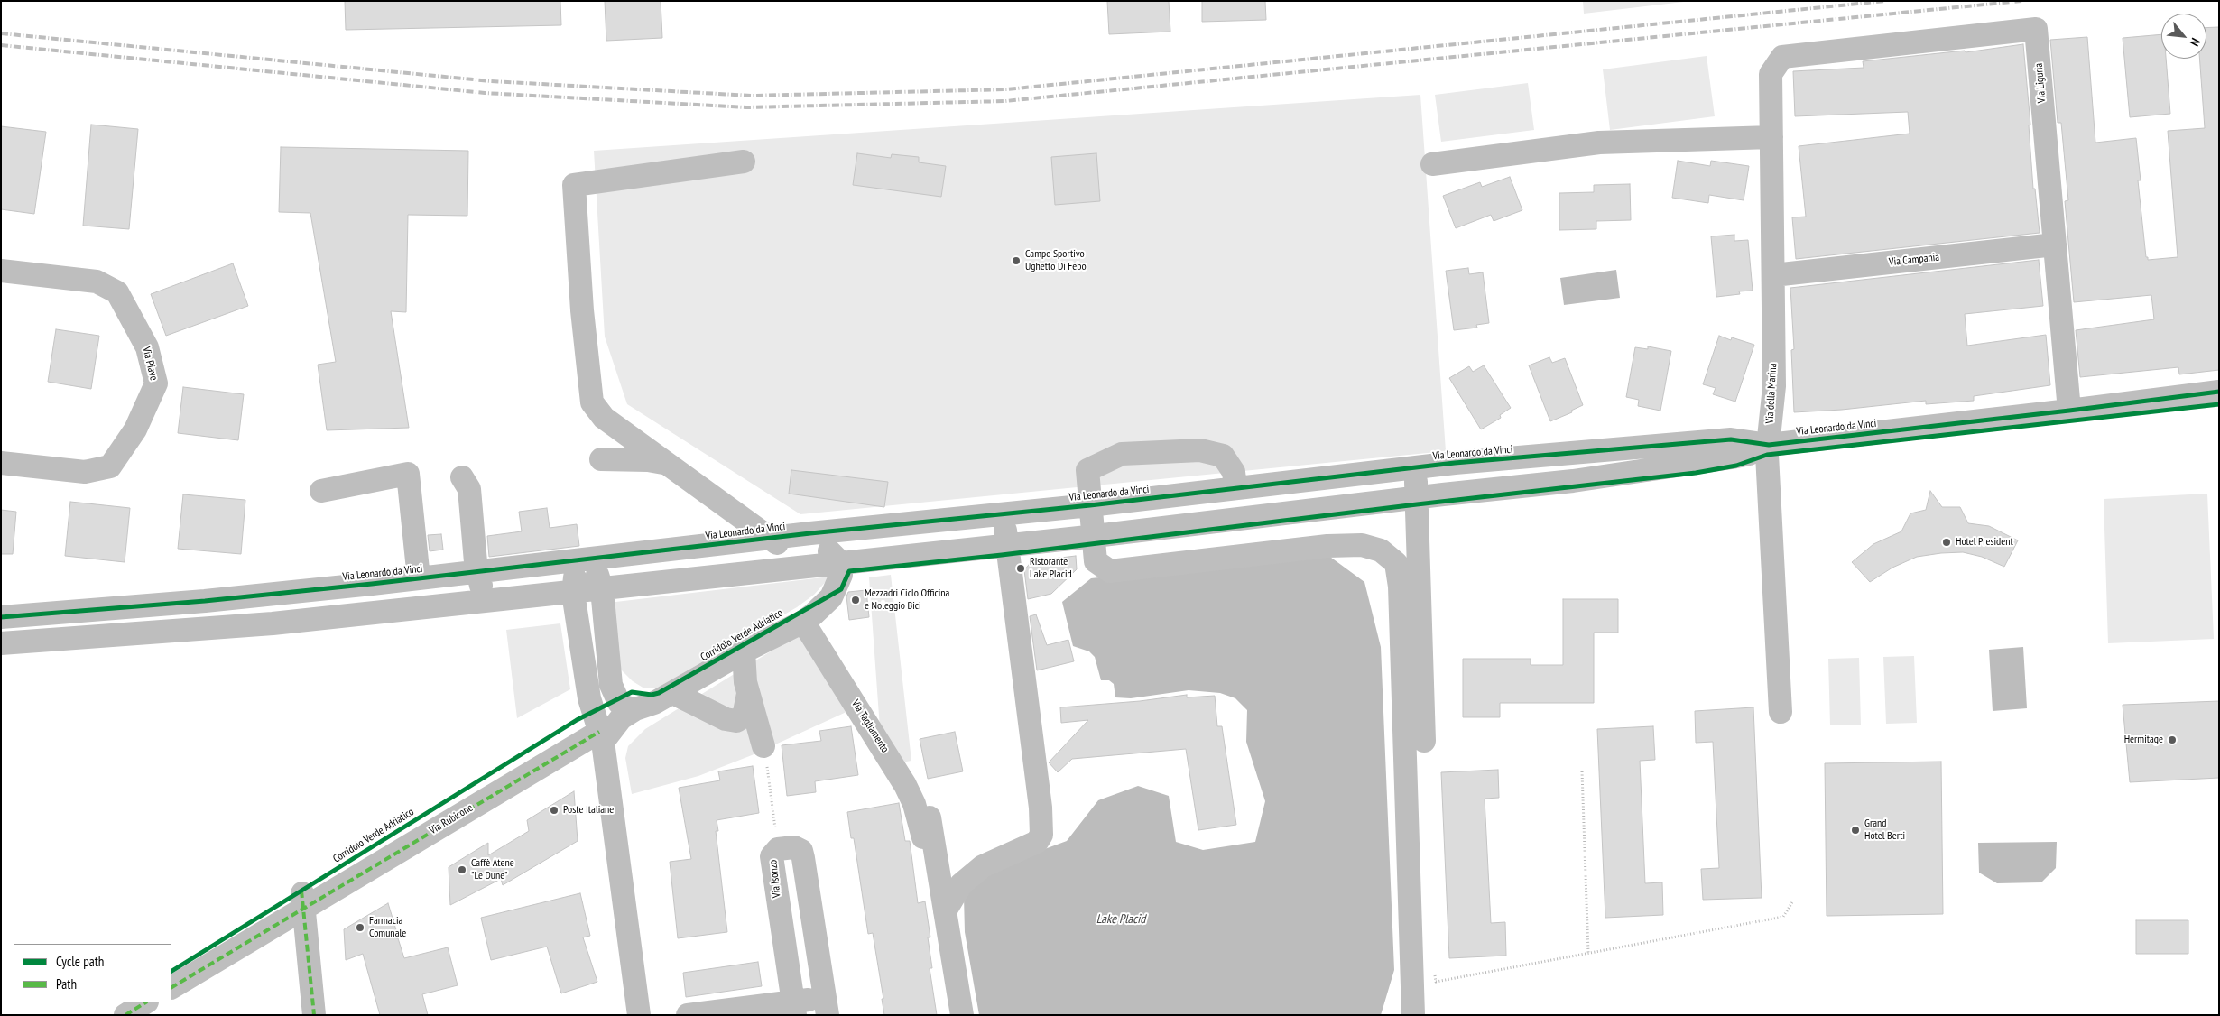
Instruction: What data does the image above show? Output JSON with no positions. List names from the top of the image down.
{
  "streets": {
    "street": [
      "Via Liguria",
      "Via Campania",
      "Via Piave",
      "Via della Marina",
      "Via Leonardo da Vinci",
      "Via Tagliamento",
      "Via Rubicone",
      "Via Isonzo"
    ],
    "cycle path": ["Corridoio Verde Adriatico"]
  },
  "crossings": [
    ["Via Liguria", "Via Campania"],
    ["Via Liguria", "Via della Marina"],
    ["Via Liguria", "Via Leonardo da Vinci"],
    ["Via Campania", "Via della Marina"],
    ["Via della Marina", "Via Leonardo da Vinci"],
    ["Via Leonardo da Vinci", "Via Rubicone"],
    ["Via Tagliamento", "Via Rubicone"]
  ],
  "water": ["Lake Placid"],
  "places": [
    "Campo Sportivo Ughetto Di Febo",
    "Hotel President",
    "Ristorante Lake Placid",
    "Mezzadri Ciclo Officina e Noleggio Bici",
    "Hermitage",
    "Poste Italiane",
    "Grand Hotel Berti",
    "Caffè Atene \"Le Dune\"",
    "Farmacia Comunale"
  ],
  "legend": ["Cycle path", "Path"],
  "north": "bottom right"
}
